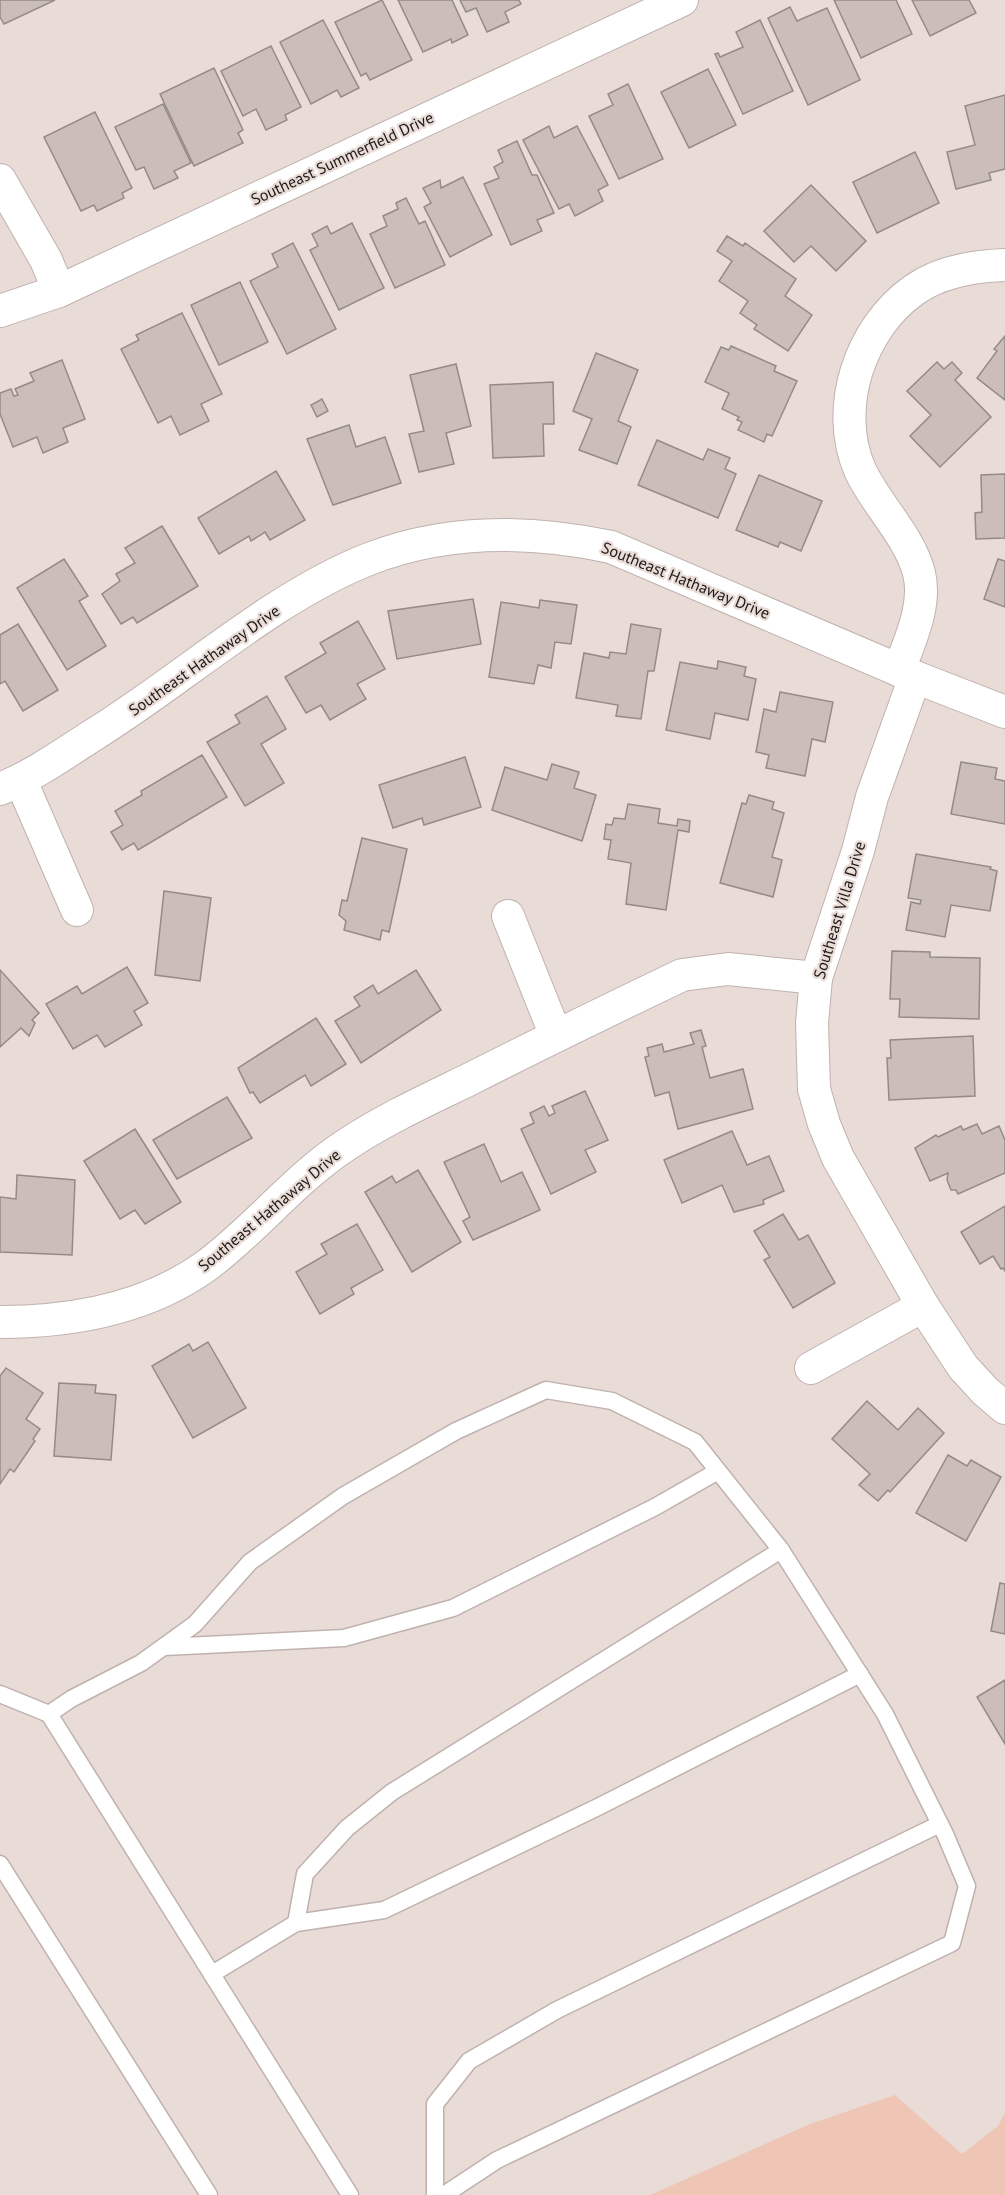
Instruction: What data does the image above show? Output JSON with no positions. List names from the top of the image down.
{
  "streets": {
    "street": ["Southeast Summerfield Drive", "Southeast Hathaway Drive", "Southeast Villa Drive"]
  },
  "crossings": [
    ["Southeast Hathaway Drive", "Southeast Villa Drive"]
  ]
}
